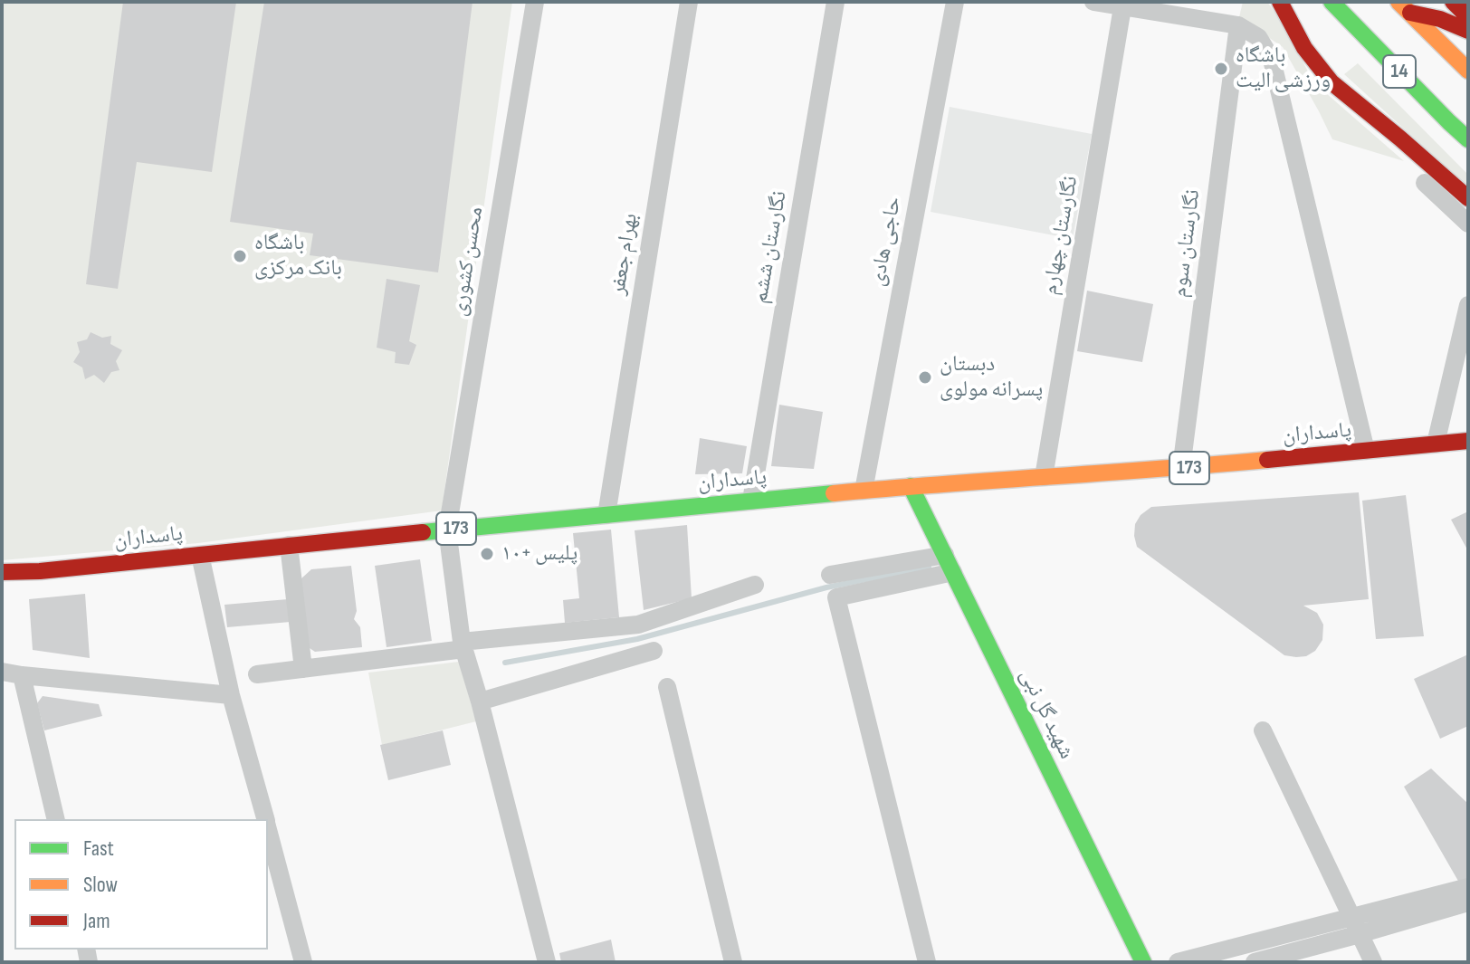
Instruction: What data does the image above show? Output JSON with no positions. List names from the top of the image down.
{
  "streets": {
    "main road": [
      "14",
      "پاسداران",
      "173",
      "شهید گل نبی"
    ],
    "street": [
      "نگارستان چهارم",
      "حاجی هادی",
      "نگارستان سوم",
      "نگارستان ششم",
      "بهرام جعفر",
      "محسن کشوری"
    ]
  },
  "crossings": [
    ["نگارستان چهارم", "پاسداران"],
    ["حاجی هادی", "پاسداران"],
    ["نگارستان سوم", "پاسداران"],
    ["نگارستان ششم", "پاسداران"],
    ["بهرام جعفر", "پاسداران"],
    ["محسن کشوری", "پاسداران"],
    ["پاسداران", "شهید گل نبی"]
  ],
  "places": [
    "باشگاه ورزشی الیت",
    "باشگاه بانک مرکزی",
    "دبستان پسرانه مولوی",
    "پلیس +۱۰"
  ],
  "legend": ["Fast", "Slow", "Jam"]
}
